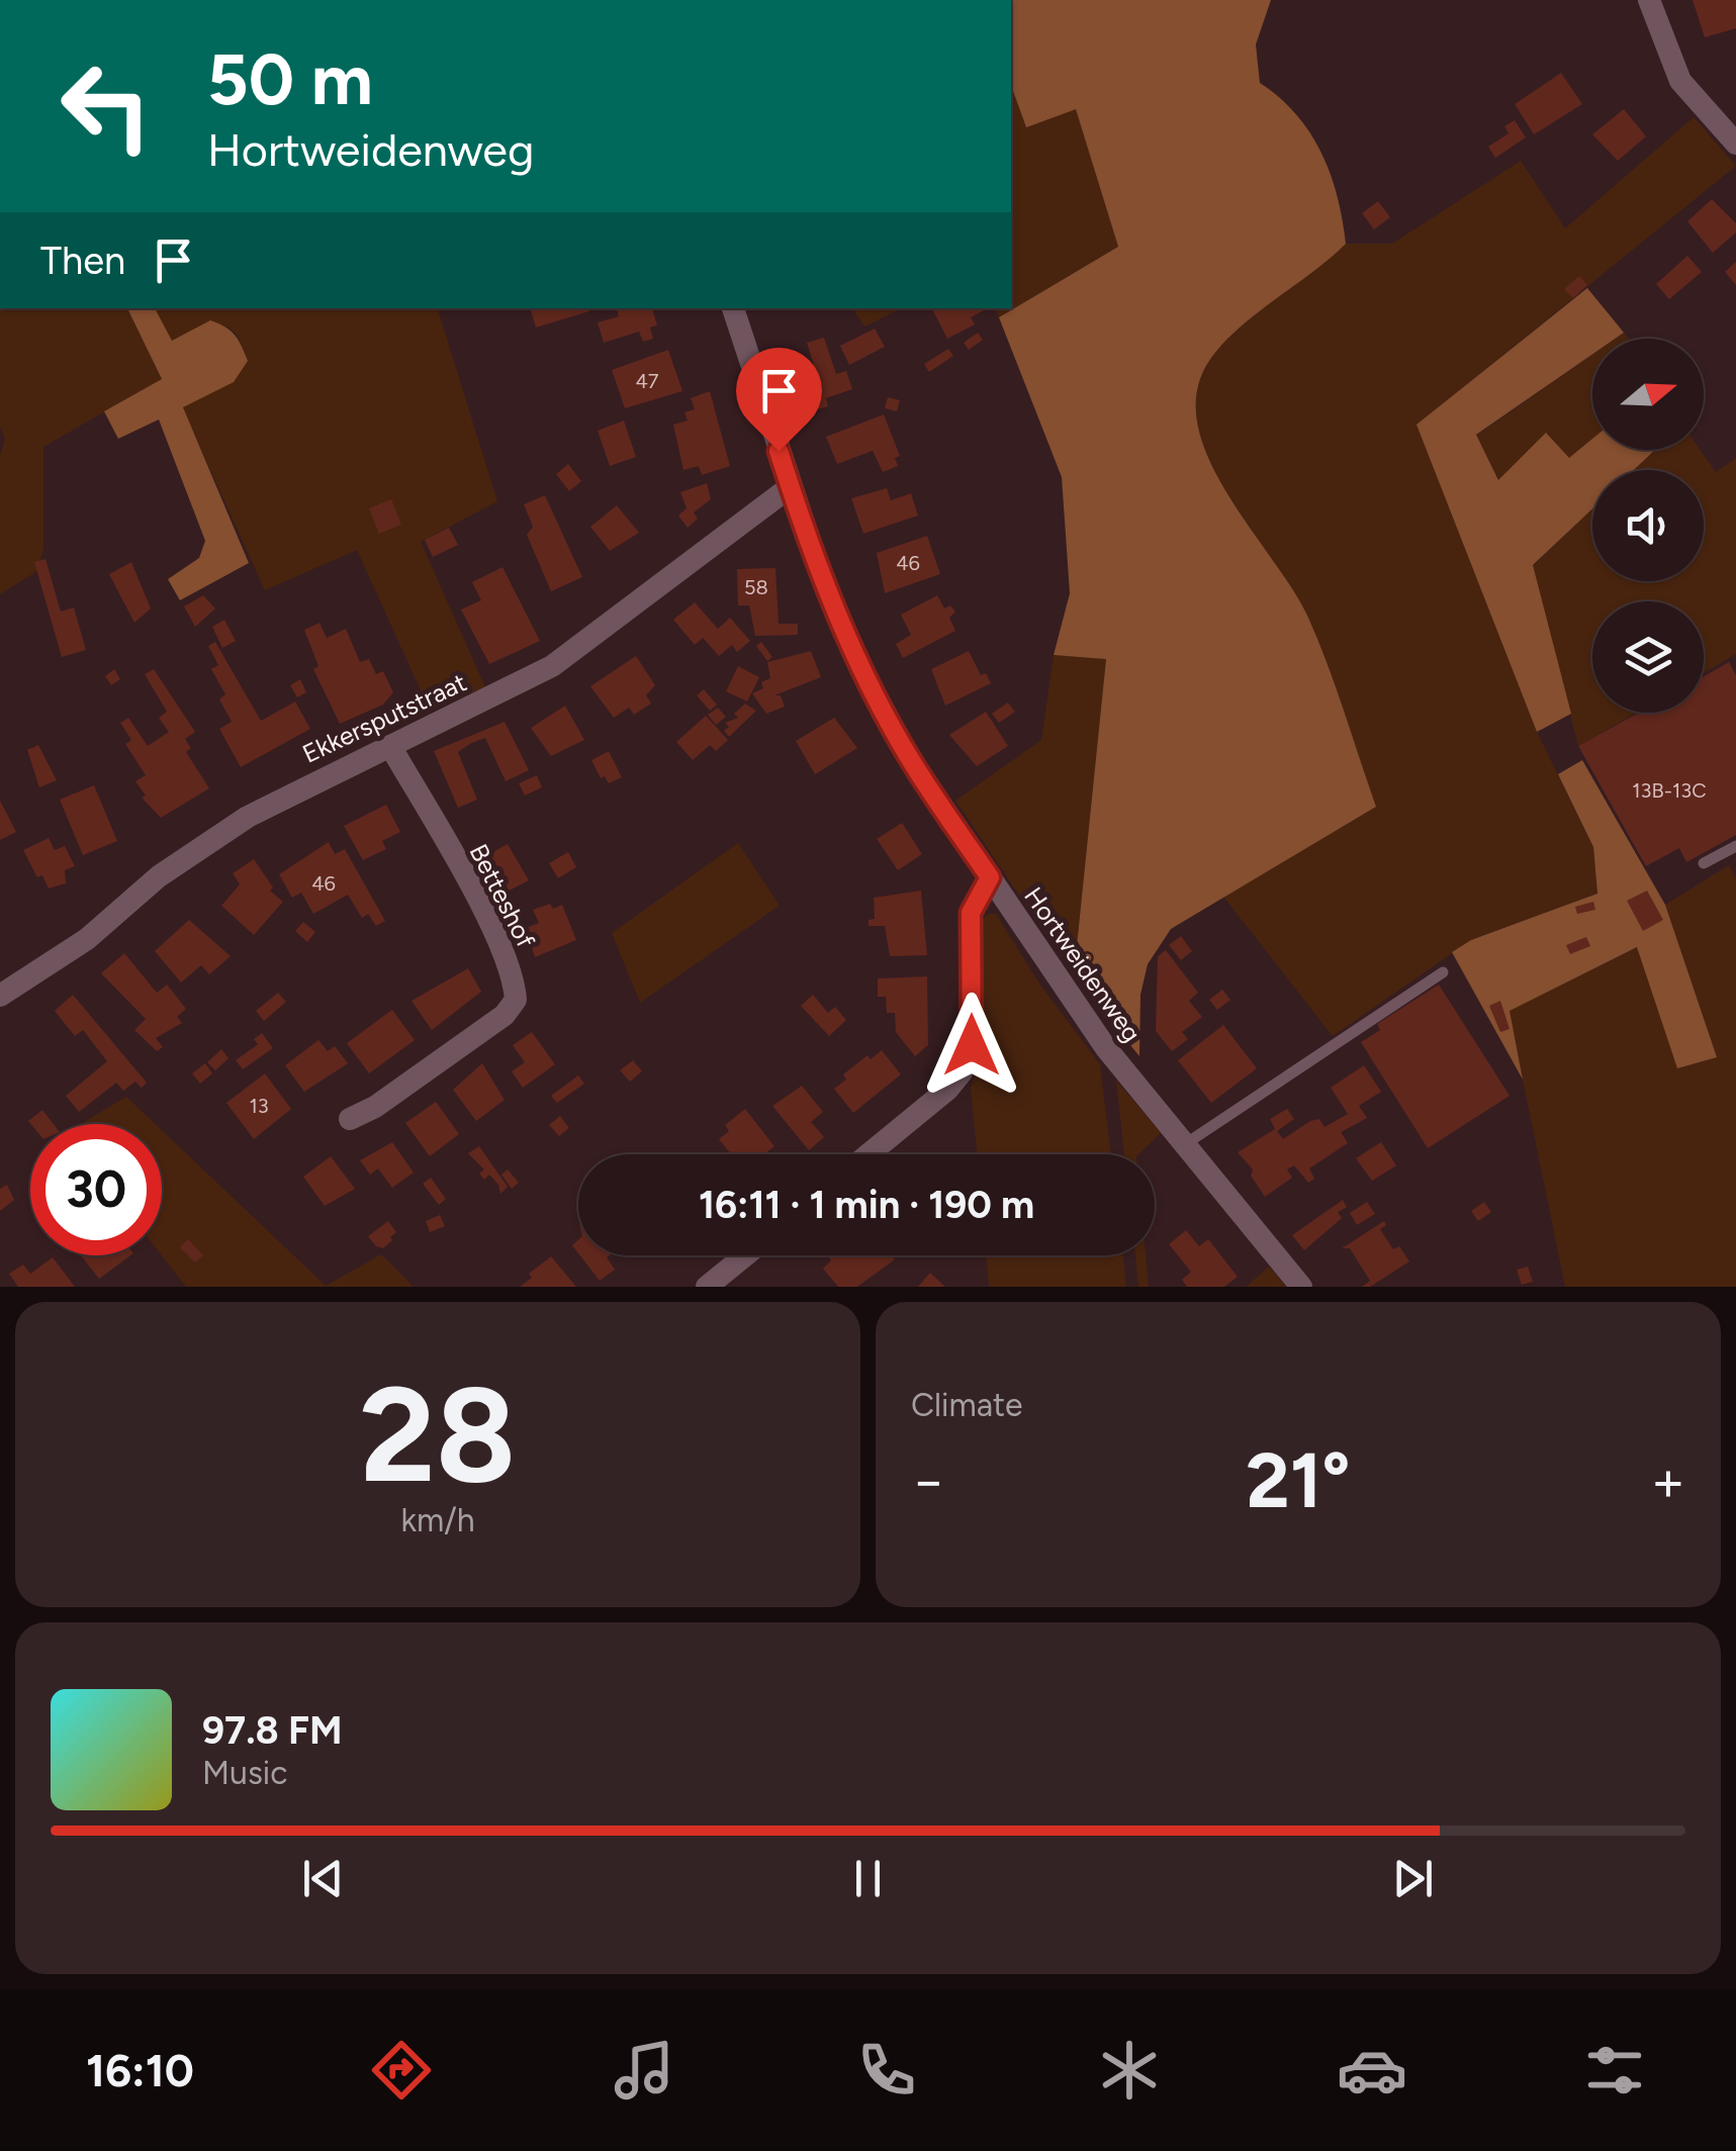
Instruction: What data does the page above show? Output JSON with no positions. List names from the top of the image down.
{
  "streets": {
    "street": ["Ekkersputstraat", "Betteshof", "Hortweidenweg"]
  },
  "crossings": [
    ["Ekkersputstraat", "Betteshof"],
    ["Ekkersputstraat", "Hortweidenweg"]
  ],
  "house_numbers": [
    "47",
    "46",
    "58",
    "13B-13C",
    "46",
    "13"
  ],
  "north": "right",
  "page": {
    "turn": ["50 m", "Hortweidenweg"],
    "then": "Then",
    "limit": "30",
    "trip": "16:11 · 1 min · 190 m",
    "tile": [
      ["28", "km/h"],
      "Climate"
    ],
    "heat": ["−", "21°", "+"],
    "song": ["97.8 FM", "Music"],
    "tabs": "16:10"
  }
}
